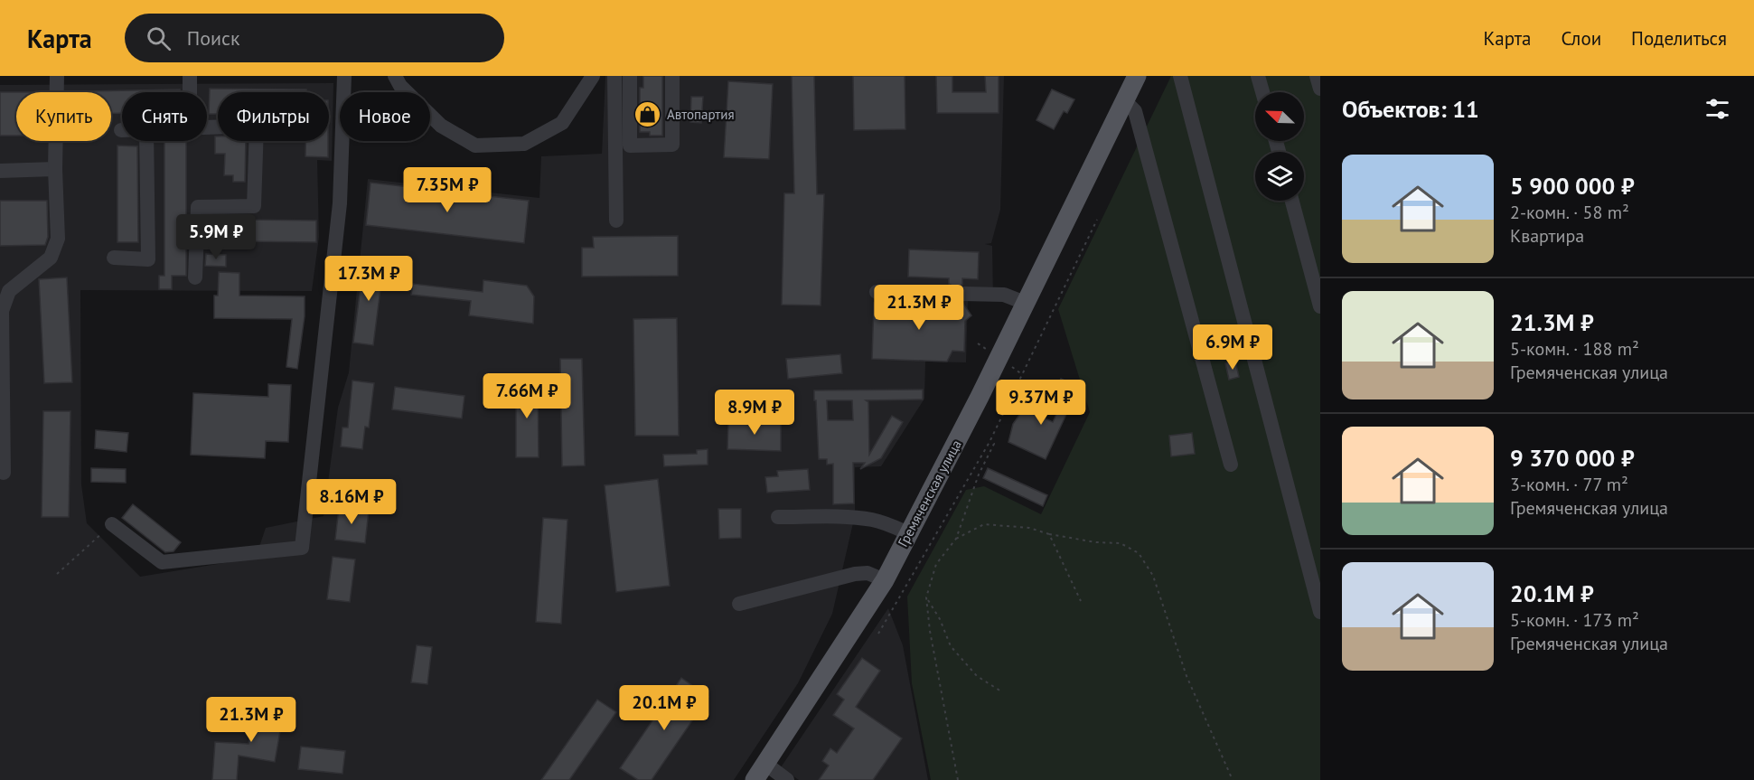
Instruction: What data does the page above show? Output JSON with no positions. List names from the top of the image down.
{
  "streets": {
    "main road": ["Гремяченская улица"]
  },
  "places": {
    "shop": ["Автопартия"]
  },
  "north": "top left",
  "page": {
    "header": "Карта",
    "search": "Поиск",
    "nav": ["Карта", "Слои", "Поделиться"],
    "heading": "Объектов: 11",
    "chip": [
      "Купить",
      "Снять",
      "Фильтры",
      "Новое"
    ],
    "list": [
      {
        "name": "5 900 000 ₽",
        "note": "2-комн. · 58 m² · Квартира"
      },
      {
        "name": "21.3M ₽",
        "note": "5-комн. · 188 m² · Гремяченская улица"
      },
      {
        "name": "9 370 000 ₽",
        "note": "3-комн. · 77 m² · Гремяченская улица"
      },
      {
        "name": "20.1M ₽",
        "note": "5-комн. · 173 m² · Гремяченская улица"
      }
    ],
    "price": [
      "7.35M ₽",
      "5.9M ₽",
      "17.3M ₽",
      "21.3M ₽",
      "6.9M ₽",
      "7.66M ₽",
      "9.37M ₽",
      "8.9M ₽",
      "8.16M ₽",
      "20.1M ₽",
      "21.3M ₽"
    ]
  }
}
